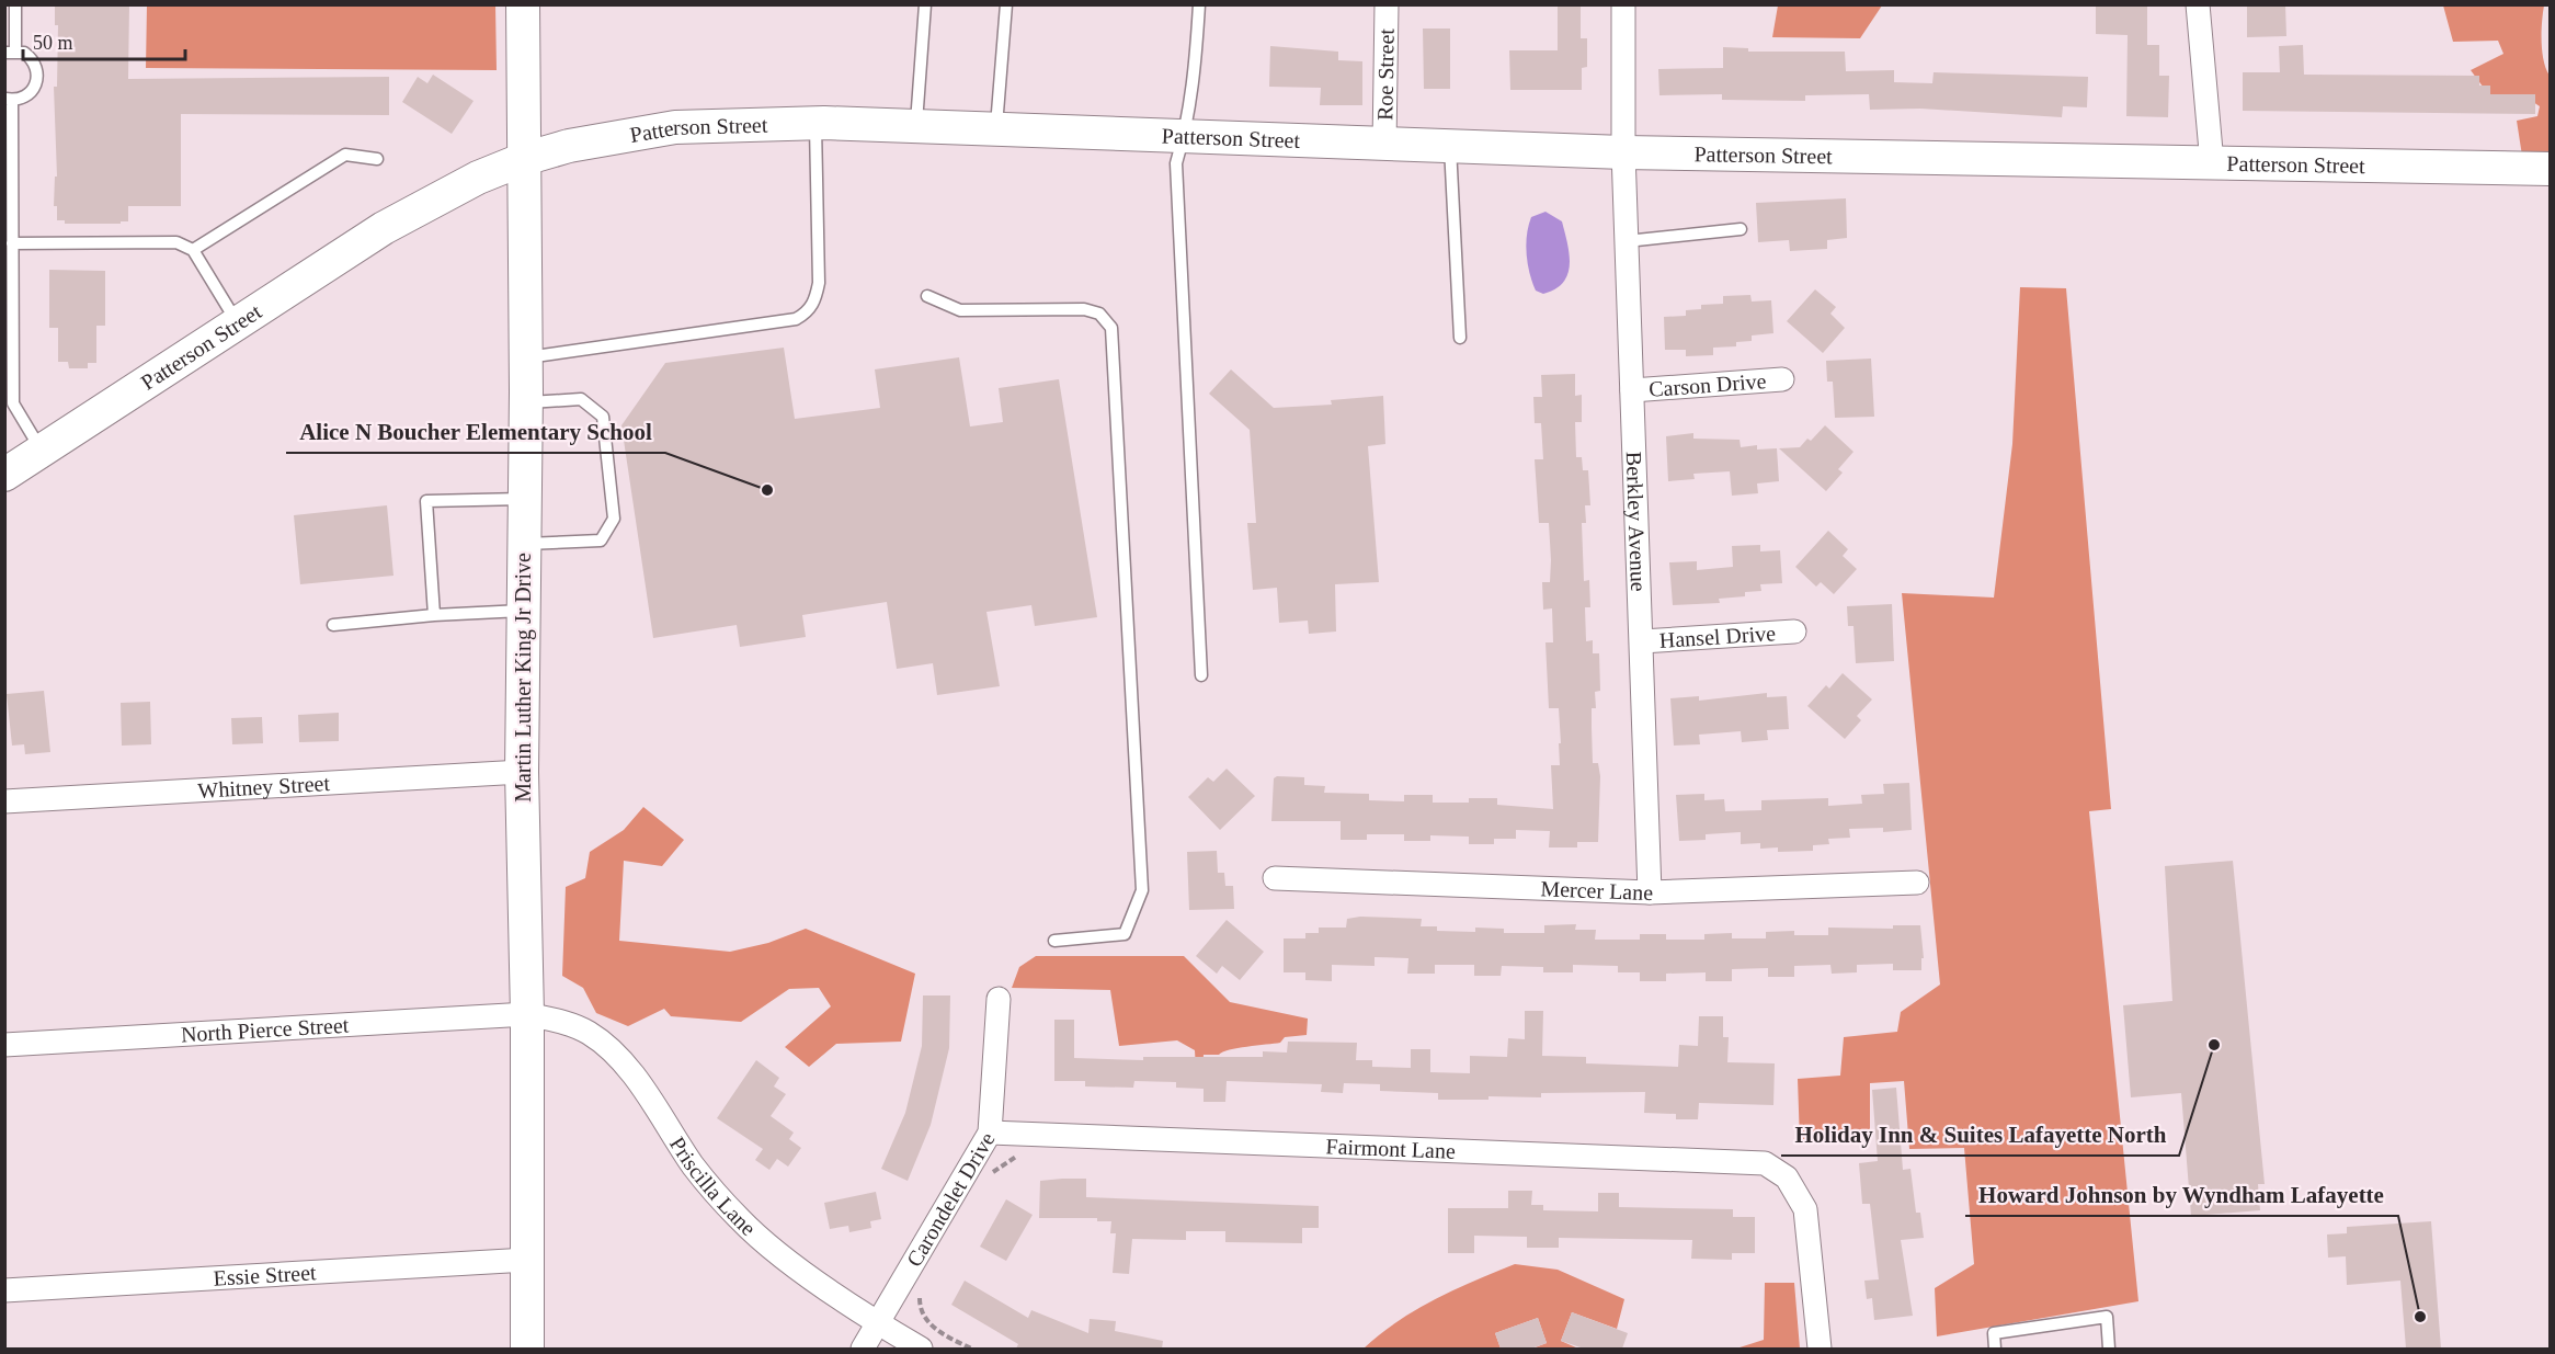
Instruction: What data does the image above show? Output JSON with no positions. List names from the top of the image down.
{
  "streets": {
    "street": [
      "Roe Street",
      "Patterson Street",
      "Carson Drive",
      "Berkley Avenue",
      "Hansel Drive",
      "Martin Luther King Jr Drive",
      "Whitney Street",
      "Mercer Lane",
      "North Pierce Street",
      "Fairmont Lane",
      "Priscilla Lane",
      "Carondelet Drive",
      "Essie Street"
    ]
  },
  "crossings": [
    ["Roe Street", "Patterson Street"],
    ["Patterson Street", "Berkley Avenue"],
    ["Patterson Street", "Martin Luther King Jr Drive"],
    ["Carson Drive", "Berkley Avenue"],
    ["Berkley Avenue", "Hansel Drive"],
    ["Berkley Avenue", "Mercer Lane"],
    ["Martin Luther King Jr Drive", "Whitney Street"],
    ["Martin Luther King Jr Drive", "North Pierce Street"],
    ["Martin Luther King Jr Drive", "Priscilla Lane"],
    ["Martin Luther King Jr Drive", "Essie Street"],
    ["North Pierce Street", "Priscilla Lane"],
    ["Fairmont Lane", "Carondelet Drive"],
    ["Priscilla Lane", "Carondelet Drive"]
  ],
  "places": ["Alice N Boucher Elementary School", "Holiday Inn & Suites Lafayette North", "Howard Johnson by Wyndham Lafayette"],
  "scale_bar": "50 m"
}
